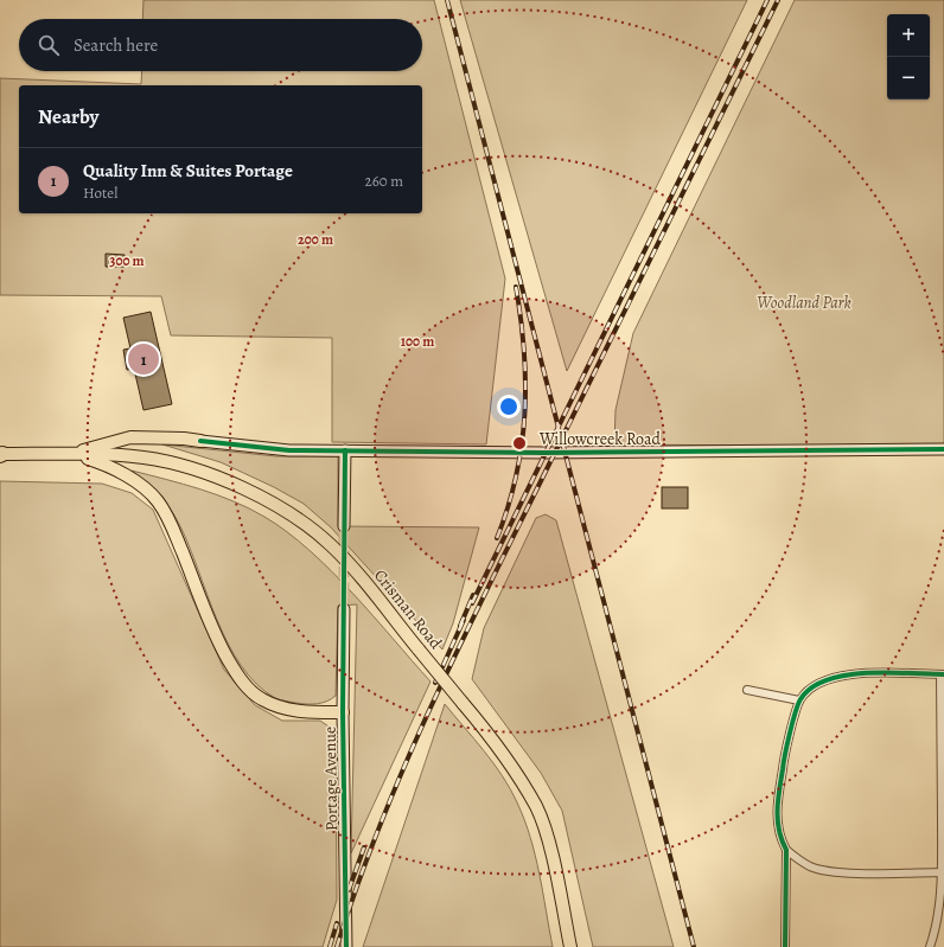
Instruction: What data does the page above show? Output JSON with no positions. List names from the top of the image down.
{
  "streets": {
    "main road": ["Crisman Road"],
    "street": ["Willowcreek Road", "Portage Avenue"]
  },
  "parks": ["Woodland Park"],
  "page": {
    "map_buttons": ["+", "−"],
    "search": "Search here",
    "heading": "Nearby",
    "list": [
      {
        "mark": "1",
        "name": "Quality Inn & Suites Portage",
        "note": "Hotel",
        "value": "260 m"
      }
    ],
    "pins": "1"
  },
  "rings": ["200 m", "300 m", "100 m"]
}
